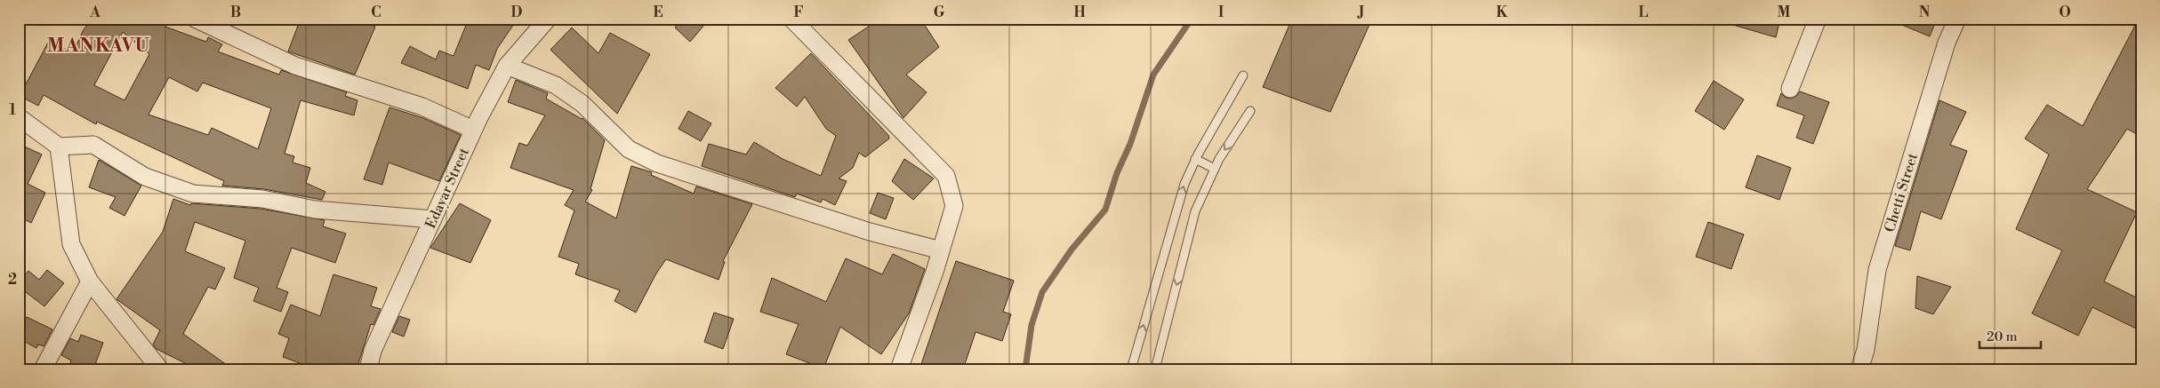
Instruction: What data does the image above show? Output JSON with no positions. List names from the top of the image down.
{
  "streets": {
    "street": ["Edayar Street", "Chetti Street"]
  },
  "districts": ["MANKAVU"],
  "scale_bar": "20 m",
  "grid": {
    "columns": [
      "A",
      "B",
      "C",
      "D",
      "E",
      "F",
      "G",
      "H",
      "I",
      "J",
      "K",
      "L",
      "M",
      "N",
      "O"
    ],
    "rows": ["1", "2"]
  }
}
